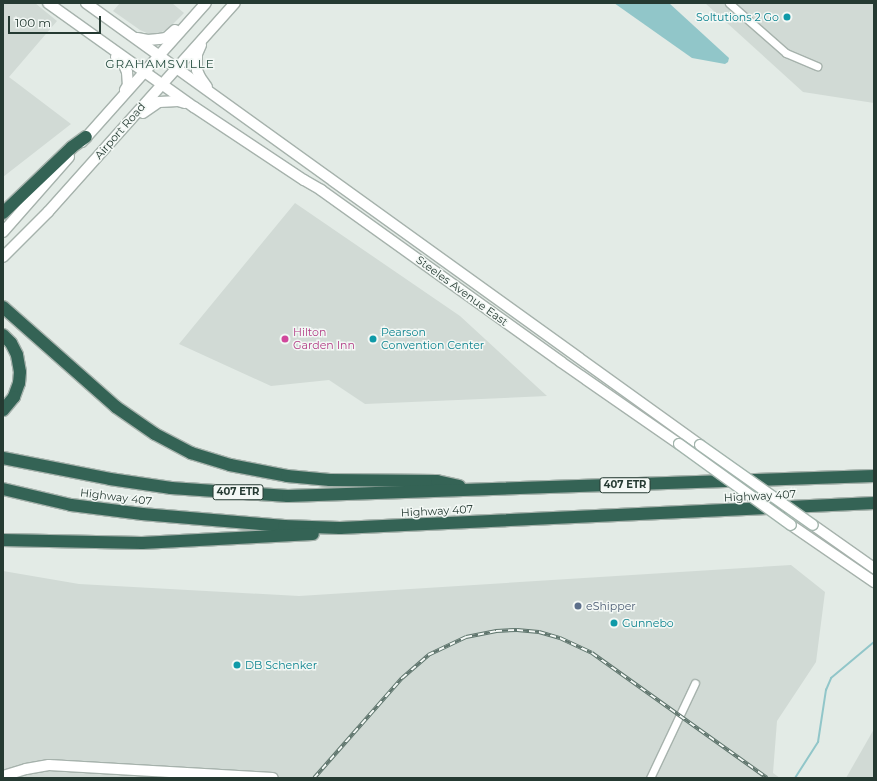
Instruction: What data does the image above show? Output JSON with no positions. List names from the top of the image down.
{
  "streets": {
    "highway": ["407 ETR", "Highway 407"],
    "main road": ["Airport Road", "Steeles Avenue East"]
  },
  "crossings": [
    ["Airport Road", "Steeles Avenue East"]
  ],
  "districts": ["GRAHAMSVILLE"],
  "places": [
    "Soltutions 2 Go",
    "Hilton Garden Inn",
    "Pearson Convention Center",
    "eShipper",
    "Gunnebo",
    "DB Schenker"
  ],
  "scale_bar": "100 m"
}
